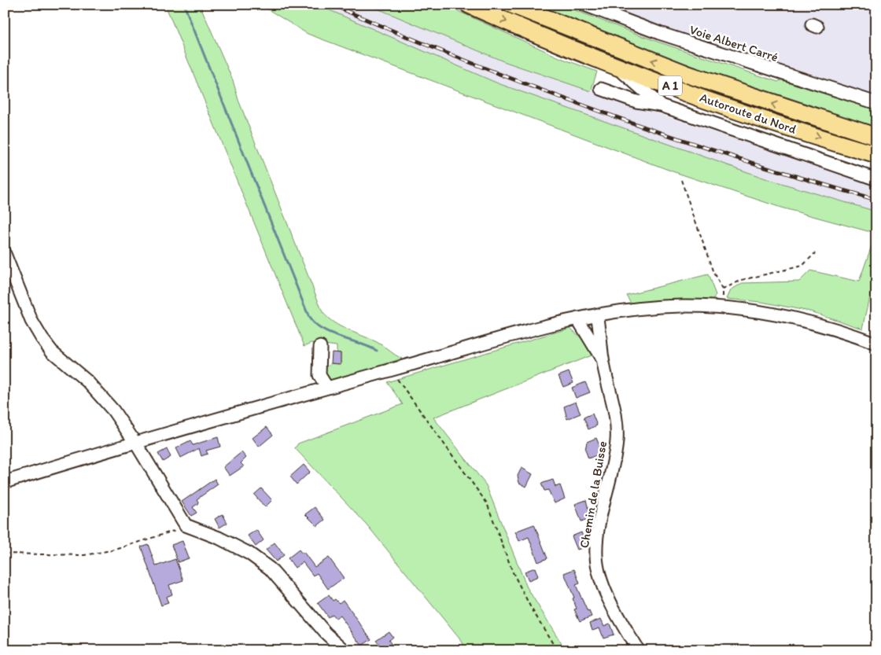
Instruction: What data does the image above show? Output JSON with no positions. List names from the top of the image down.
{
  "streets": {
    "highway": ["A 1", "Autoroute du Nord"],
    "street": ["Voie Albert Carré", "Chemin de la Buisse"]
  }
}
